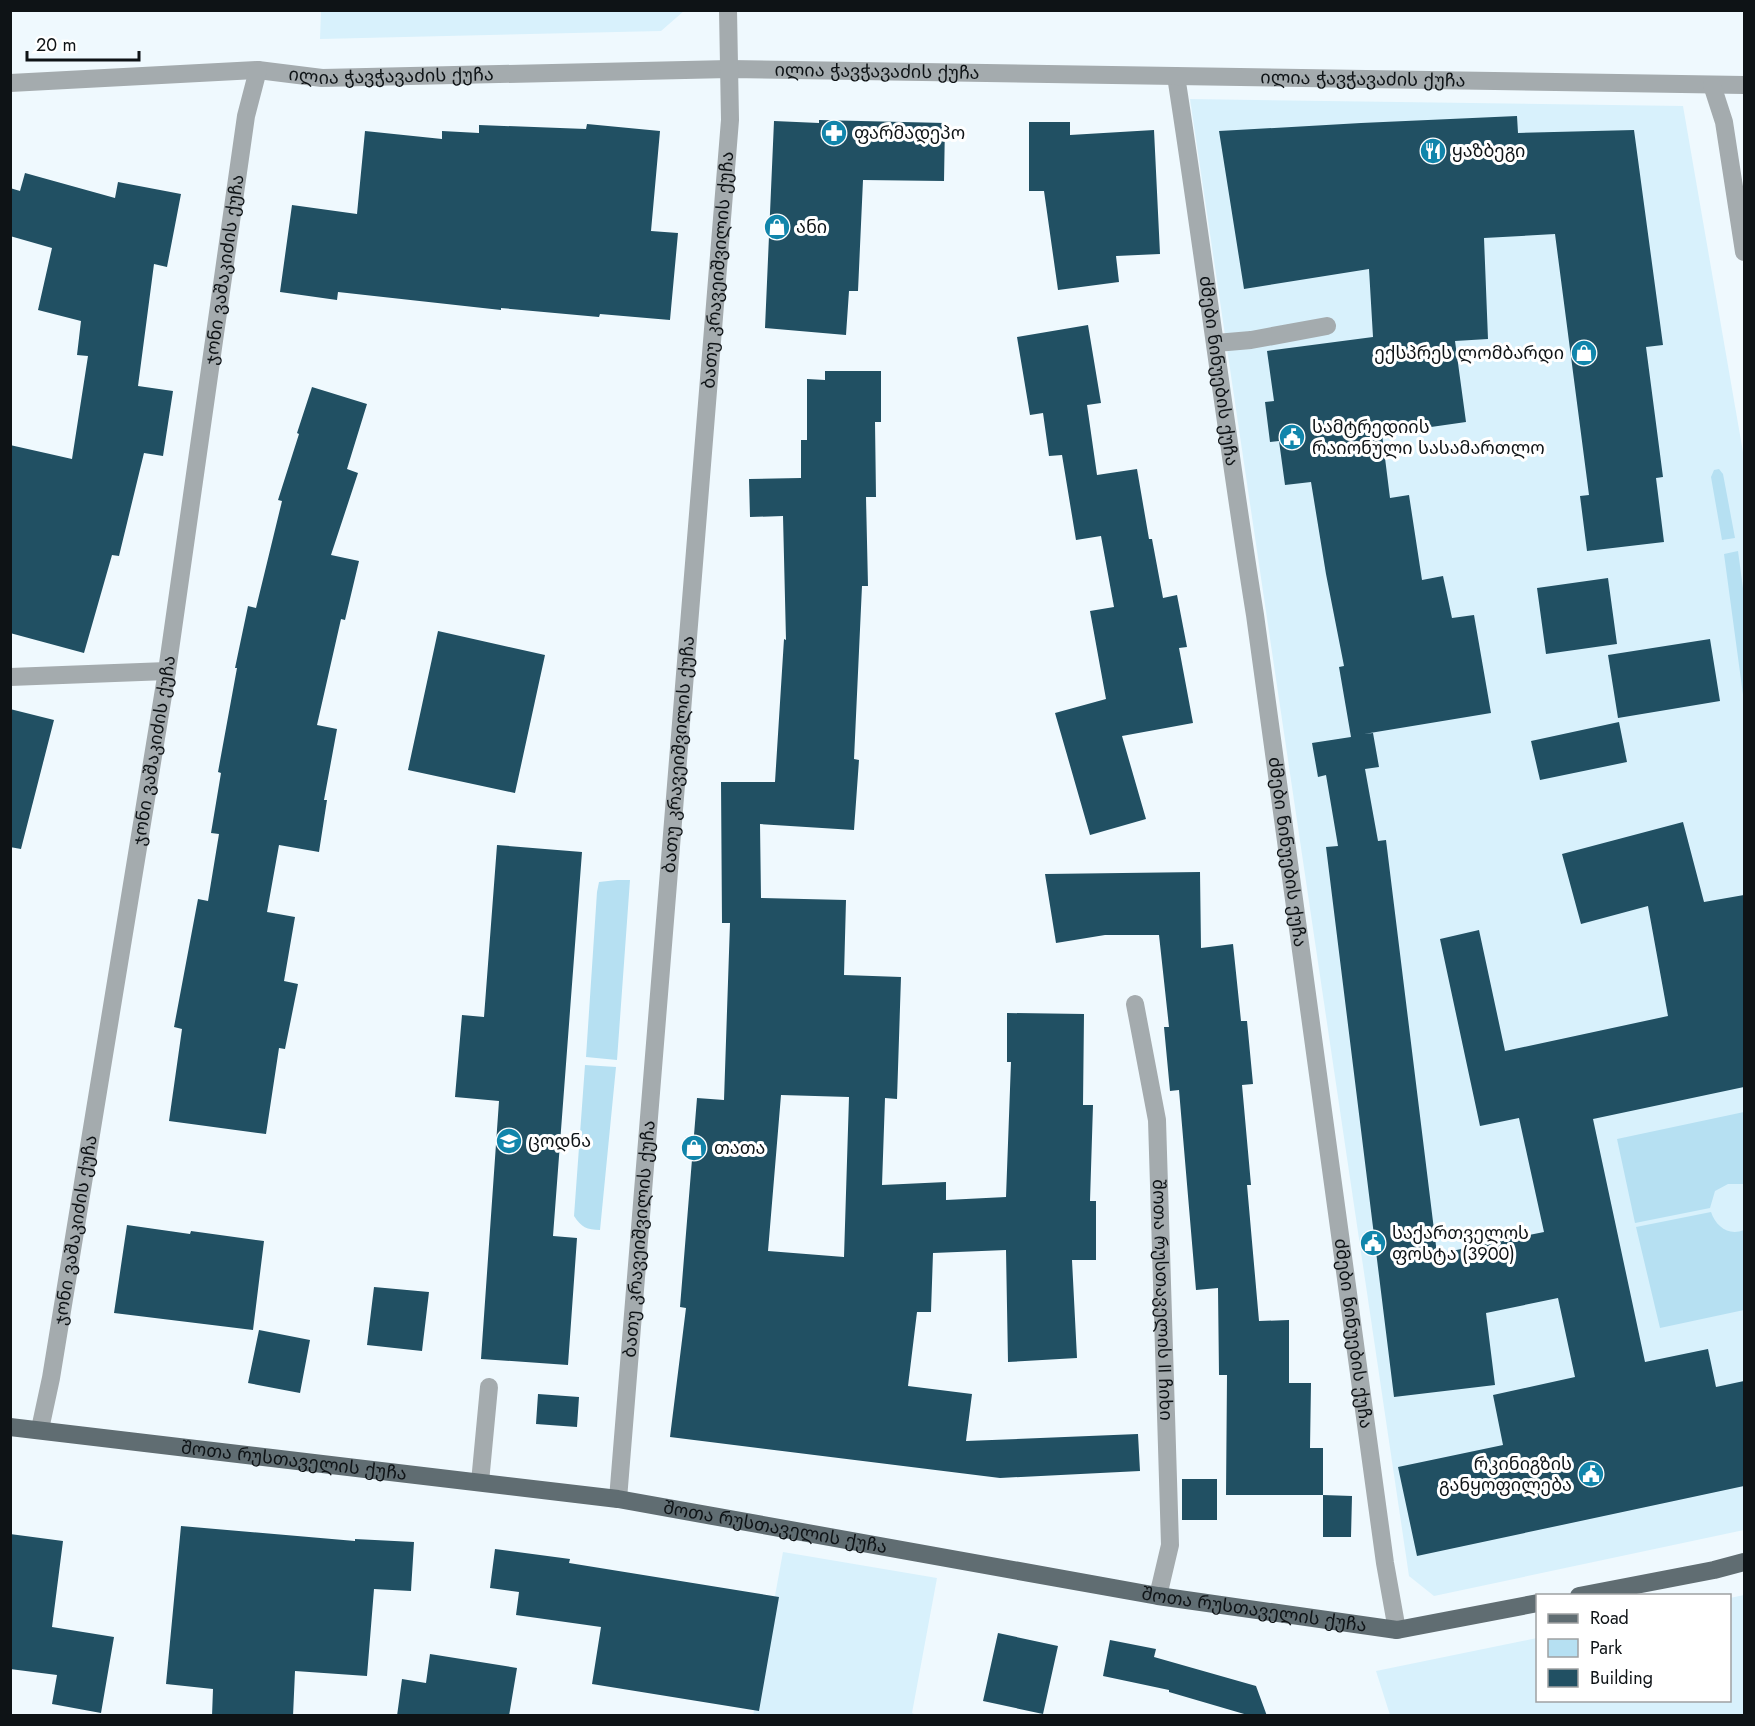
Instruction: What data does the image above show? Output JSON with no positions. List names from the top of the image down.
{
  "streets": {
    "main road": ["შოთა რუსთაველის ქუჩა"],
    "street": [
      "ილია ჭავჭავაძის ქუჩა",
      "ჯონი ვაშაკიძის ქუჩა",
      "ბათუ კრავეიშვილის ქუჩა",
      "ძმები ნინუების ქუჩა",
      "შოთა რუსთაველის II ჩიხი"
    ]
  },
  "crossings": [
    ["ილია ჭავჭავაძის ქუჩა", "ჯონი ვაშაკიძის ქუჩა"],
    ["ილია ჭავჭავაძის ქუჩა", "ბათუ კრავეიშვილის ქუჩა"],
    ["ილია ჭავჭავაძის ქუჩა", "ძმები ნინუების ქუჩა"],
    ["ჯონი ვაშაკიძის ქუჩა", "შოთა რუსთაველის ქუჩა"],
    ["ბათუ კრავეიშვილის ქუჩა", "შოთა რუსთაველის ქუჩა"],
    ["ძმები ნინუების ქუჩა", "შოთა რუსთაველის ქუჩა"],
    ["შოთა რუსთაველის II ჩიხი", "შოთა რუსთაველის ქუჩა"]
  ],
  "places": {
    "pharmacy": ["ფარმადეპო"],
    "restaurant": ["ყაზბეგი"],
    "shop": ["ანი", "ექსპრეს ლომბარდი", "თათა"],
    "public building": ["სამტრედიის რაიონული სასამართლო", "საქართველოს ფოსტა (3900)", "რკინიგზის განყოფილება"],
    "school or university": ["ცოდნა"]
  },
  "legend": ["Road", "Park", "Building"],
  "scale_bar": "20 m"
}
